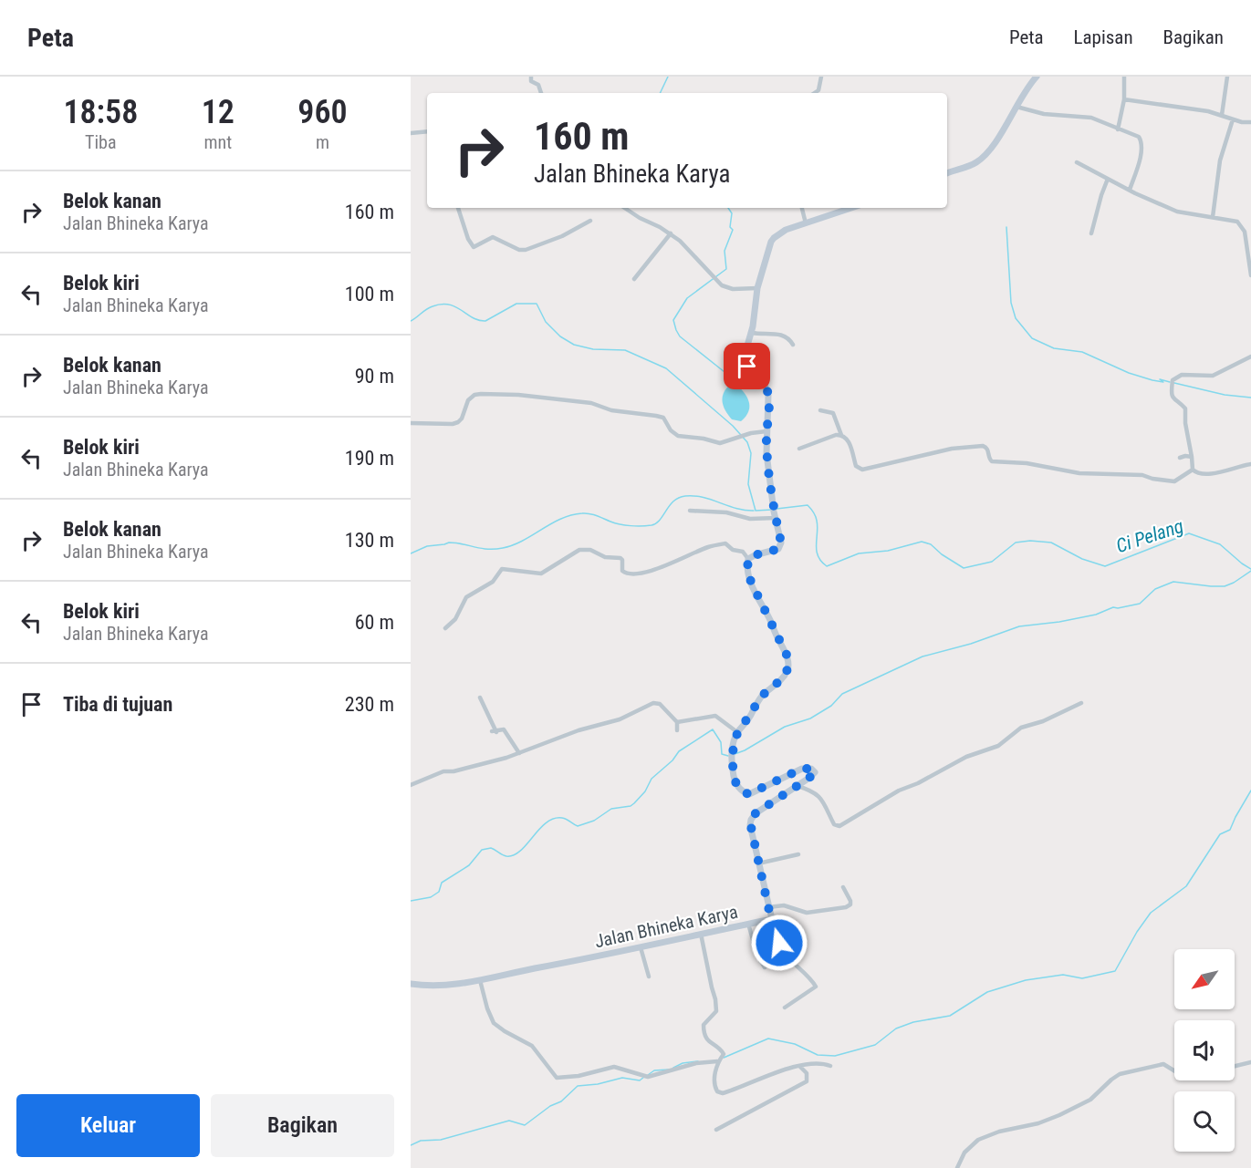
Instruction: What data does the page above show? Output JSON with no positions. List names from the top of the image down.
{
  "streets": {
    "street": ["Jalan Bhineka Karya"]
  },
  "water": ["Ci Pelang"],
  "north": "bottom left",
  "page": {
    "header": "Peta",
    "nav": ["Peta", "Lapisan", "Bagikan"],
    "eta": [
      "18:58",
      "Tiba",
      "12",
      "mnt",
      "960",
      "m"
    ],
    "turn": ["160 m", "Jalan Bhineka Karya"],
    "list": [
      {
        "name": "Belok kanan",
        "note": "Jalan Bhineka Karya",
        "value": "160 m"
      },
      {
        "name": "Belok kiri",
        "note": "Jalan Bhineka Karya",
        "value": "100 m"
      },
      {
        "name": "Belok kanan",
        "note": "Jalan Bhineka Karya",
        "value": "90 m"
      },
      {
        "name": "Belok kiri",
        "note": "Jalan Bhineka Karya",
        "value": "190 m"
      },
      {
        "name": "Belok kanan",
        "note": "Jalan Bhineka Karya",
        "value": "130 m"
      },
      {
        "name": "Belok kiri",
        "note": "Jalan Bhineka Karya",
        "value": "60 m"
      },
      {
        "name": "Tiba di tujuan",
        "value": "230 m"
      }
    ],
    "buttons": ["Keluar", "Bagikan"]
  }
}
